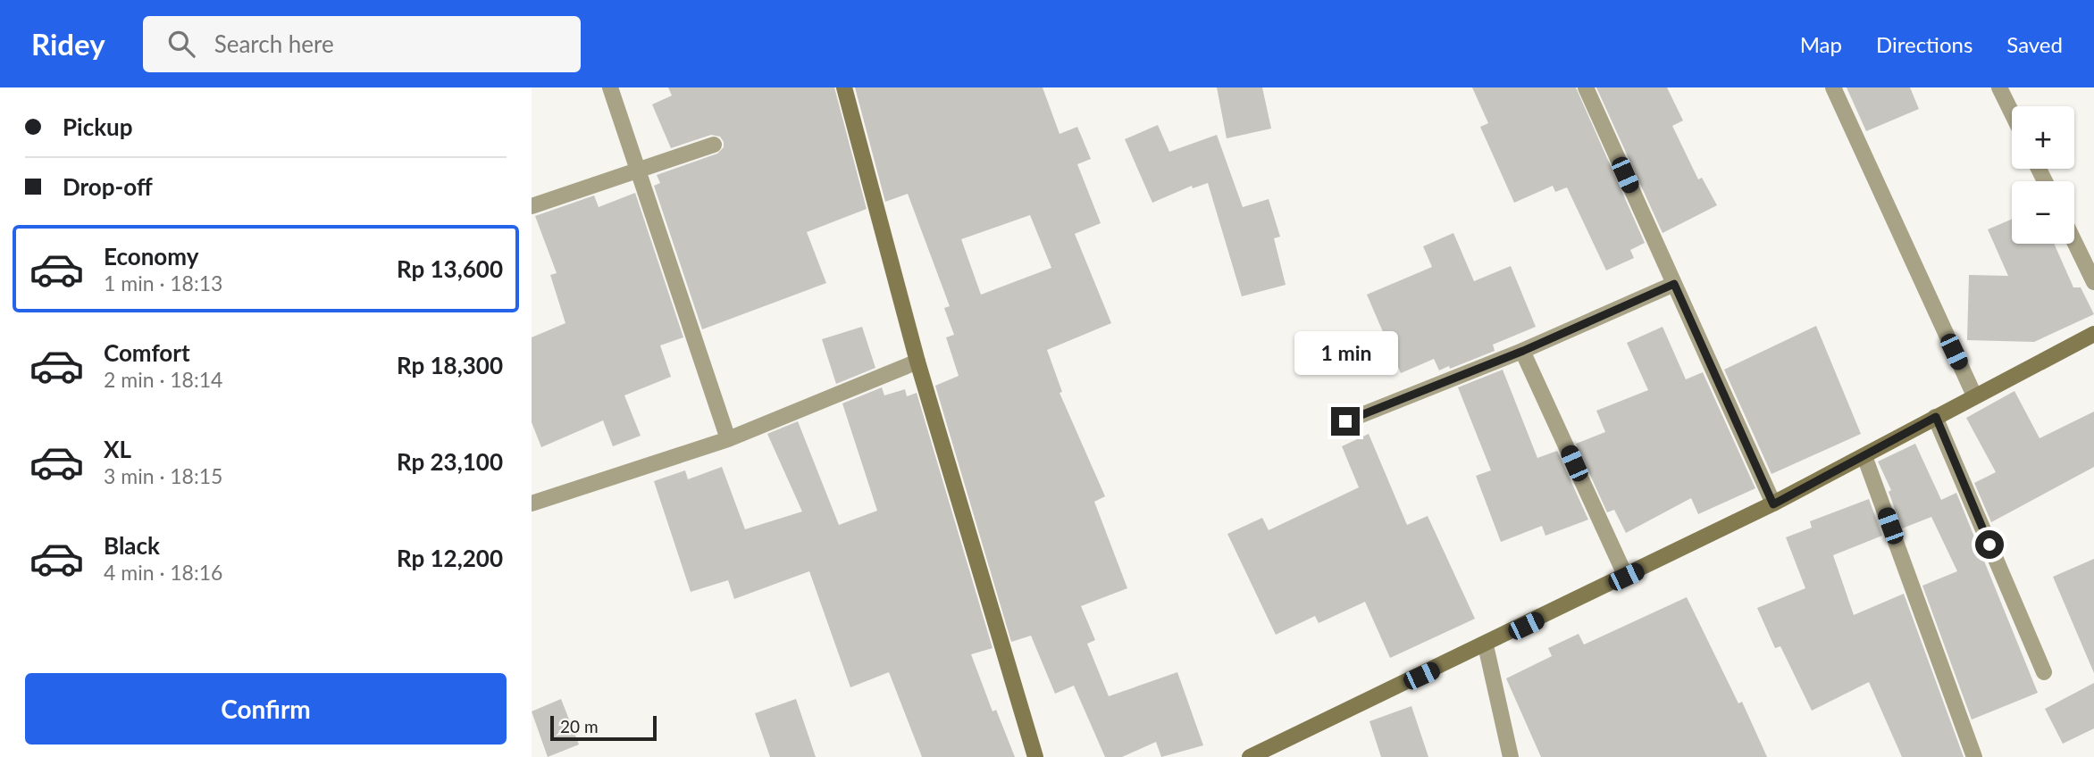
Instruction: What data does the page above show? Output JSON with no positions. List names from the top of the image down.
{
  "scale_bar": "20 m",
  "page": {
    "header": "Ridey",
    "search": "Search here",
    "nav": ["Map", "Directions", "Saved"],
    "banner": ["Pickup", "Drop-off"],
    "map_buttons": ["+", "−"],
    "list": [
      {
        "name": "Economy",
        "note": "1 min · 18:13",
        "value": "Rp 13,600"
      },
      {
        "name": "Comfort",
        "note": "2 min · 18:14",
        "value": "Rp 18,300"
      },
      {
        "name": "XL",
        "note": "3 min · 18:15",
        "value": "Rp 23,100"
      },
      {
        "name": "Black",
        "note": "4 min · 18:16",
        "value": "Rp 12,200"
      }
    ],
    "bubble": "1 min",
    "buttons": "Confirm",
    "scale": "20 m"
  }
}
